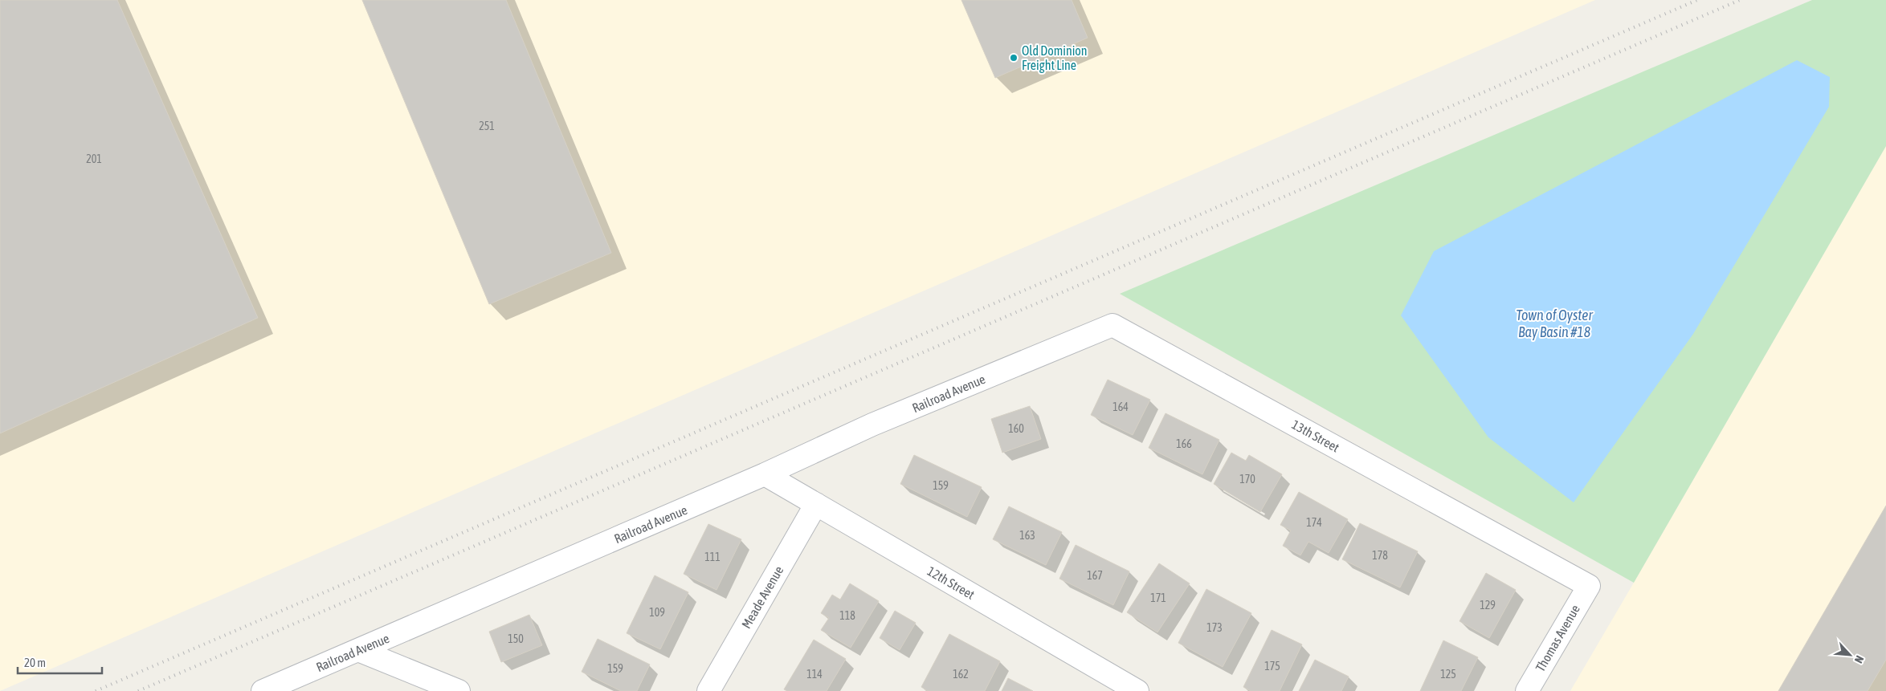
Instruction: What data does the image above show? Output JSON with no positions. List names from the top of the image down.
{
  "streets": {
    "street": [
      "Railroad Avenue",
      "13th Street",
      "12th Street",
      "Meade Avenue",
      "Thomas Avenue"
    ]
  },
  "crossings": [
    ["Railroad Avenue", "13th Street"],
    ["Railroad Avenue", "12th Street"],
    ["13th Street", "Thomas Avenue"],
    ["12th Street", "Meade Avenue"]
  ],
  "water": ["Town of Oyster Bay Basin #18"],
  "places": ["Old Dominion Freight Line"],
  "house_numbers": [
    "251",
    "201",
    "164",
    "160",
    "166",
    "170",
    "159",
    "174",
    "163",
    "178",
    "111",
    "167",
    "171",
    "129",
    "109",
    "118",
    "173",
    "150",
    "175",
    "159",
    "114",
    "162",
    "125"
  ],
  "scale_bar": "20 m",
  "north": "bottom right"
}
